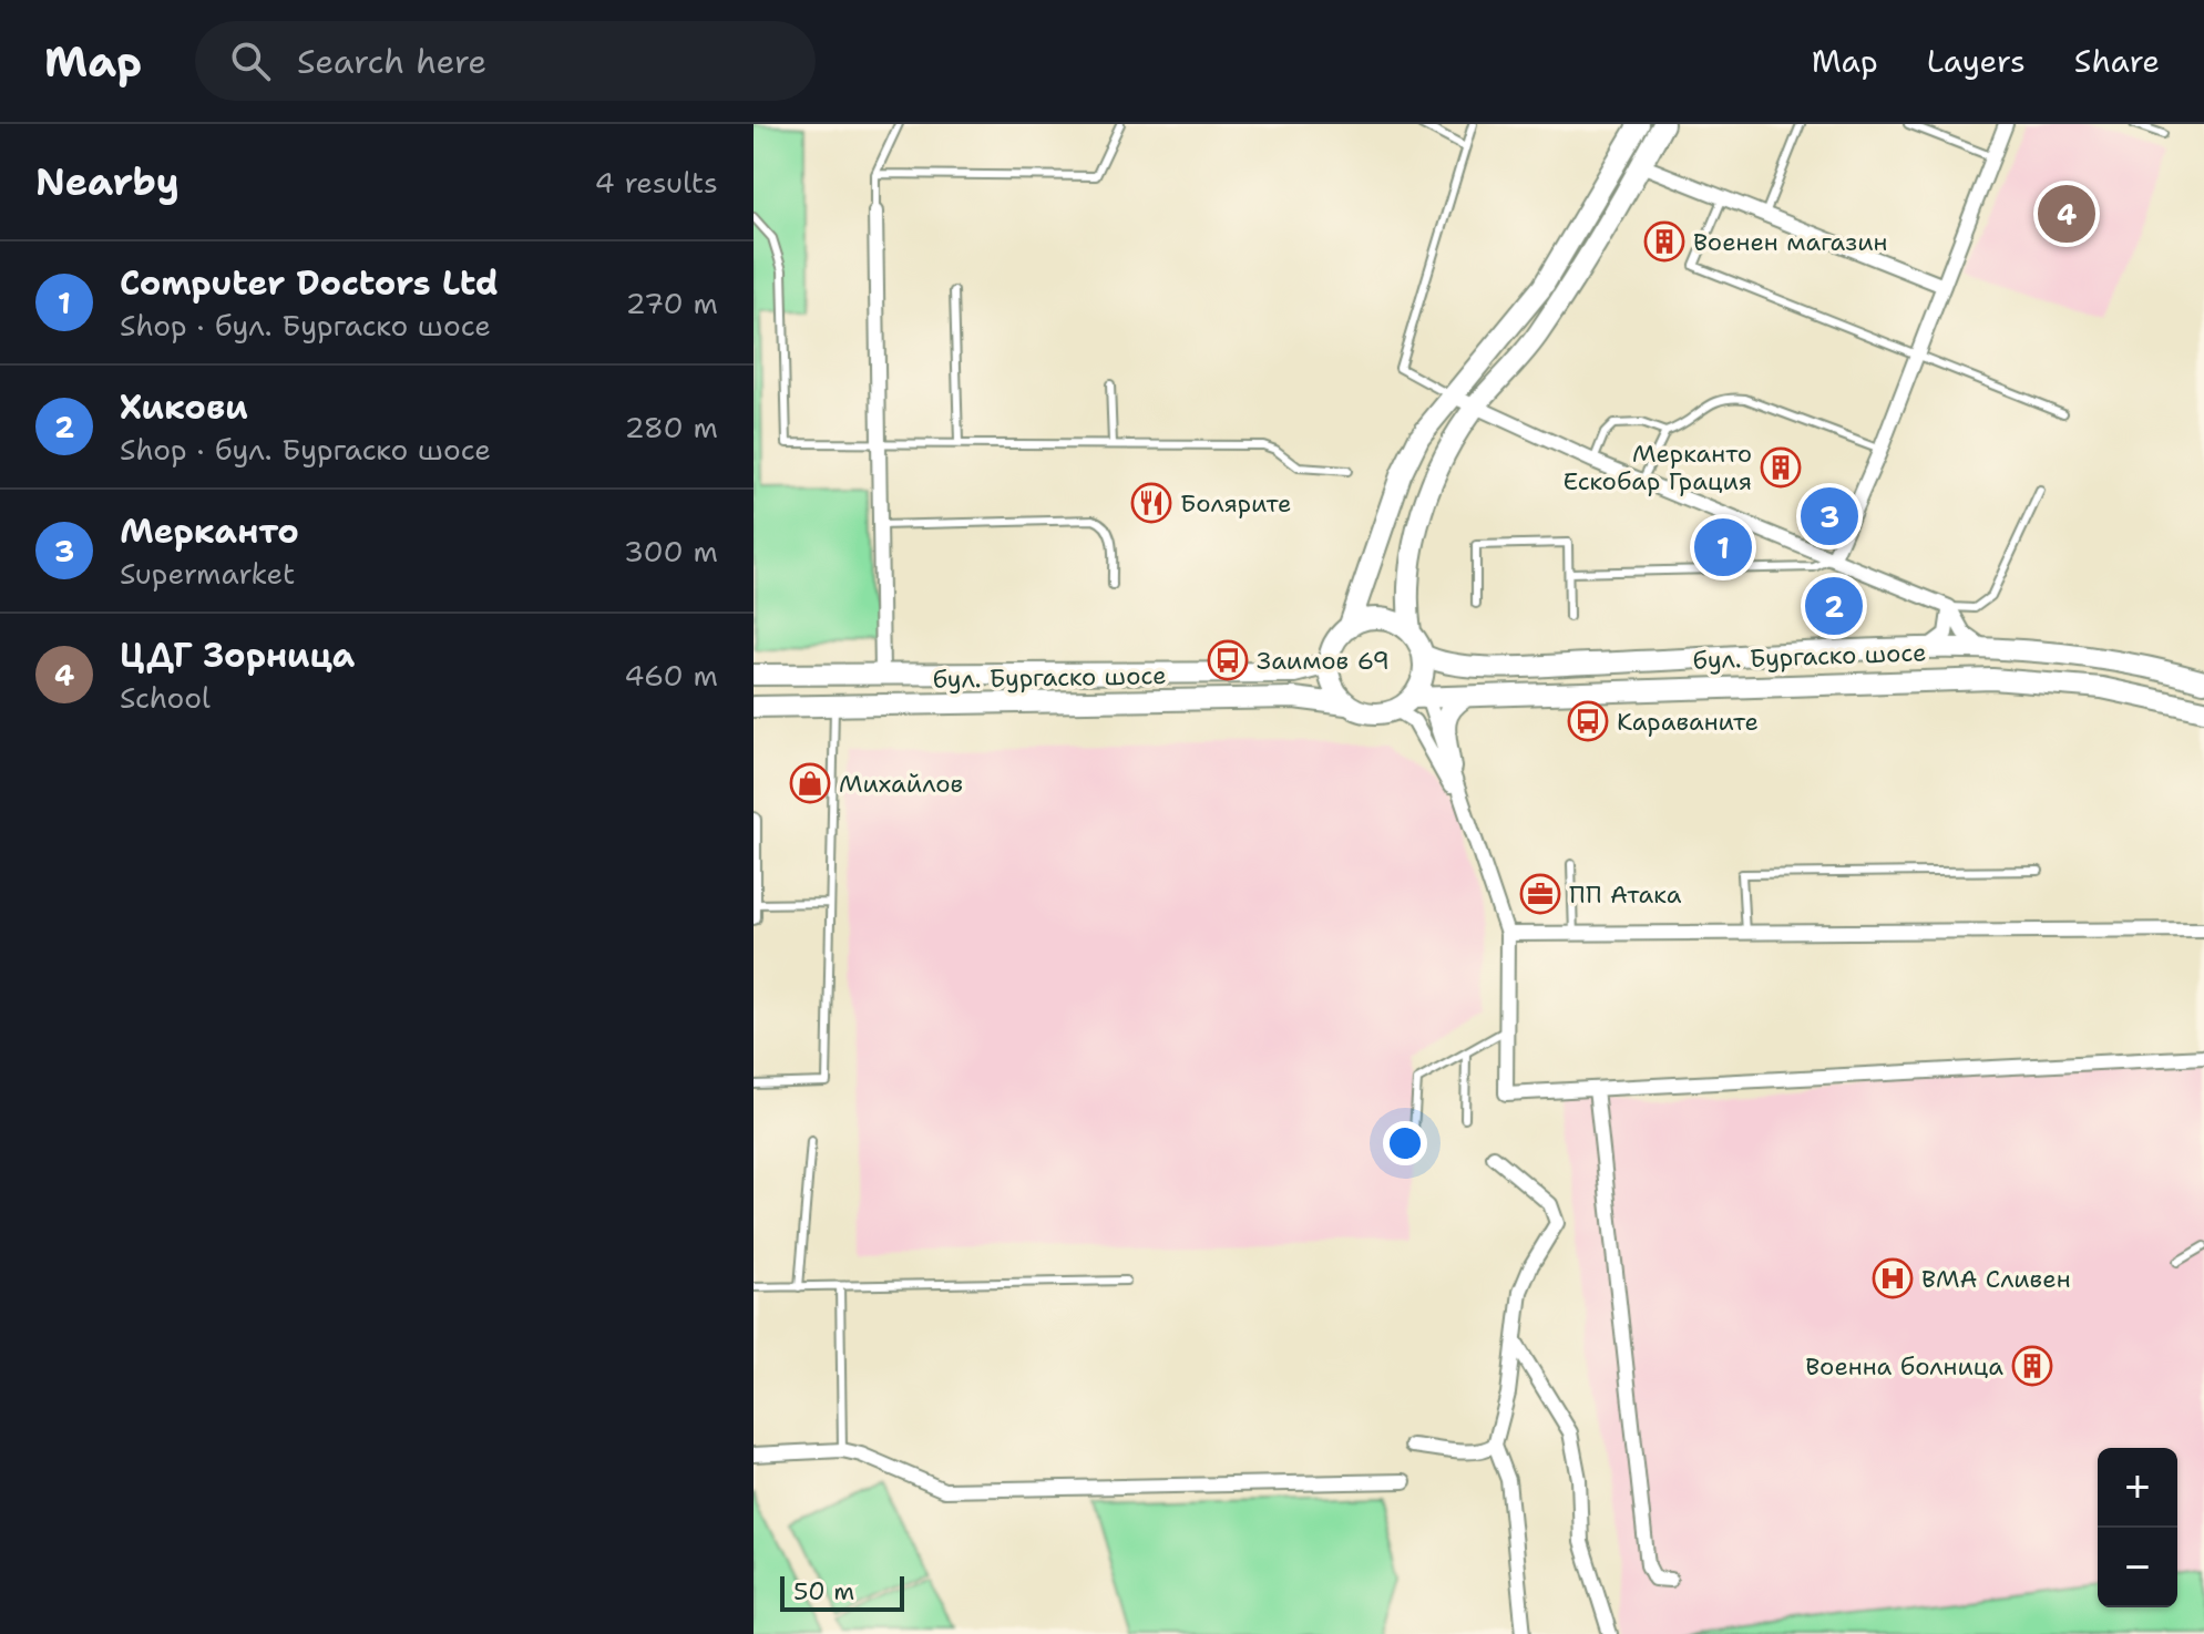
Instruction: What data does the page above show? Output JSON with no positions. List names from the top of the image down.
{
  "streets": {
    "main road": ["бул. Бургаско шосе"]
  },
  "places": {
    "building": ["Военен магазин", "Мерканто Ескобар Грация", "Военна болница"],
    "restaurant": ["Болярите"],
    "bus stop": ["Заимов 69", "Караваните"],
    "shop": ["Михайлов"],
    "office": ["ПП Атака"],
    "hospital": ["ВМА Сливен"]
  },
  "scale_bar": "50 m",
  "page": {
    "header": "Map",
    "search": "Search here",
    "nav": ["Map", "Layers", "Share"],
    "heading": ["Nearby", "4 results"],
    "pins": [
      "4",
      "3",
      "1",
      "2"
    ],
    "list": [
      {
        "mark": "1",
        "name": "Computer Doctors Ltd",
        "note": "Shop · бул. Бургаско шосе",
        "value": "270 m"
      },
      {
        "mark": "2",
        "name": "Хикови",
        "note": "Shop · бул. Бургаско шосе",
        "value": "280 m"
      },
      {
        "mark": "3",
        "name": "Мерканто",
        "note": "Supermarket",
        "value": "300 m"
      },
      {
        "mark": "4",
        "name": "ЦДГ Зорница",
        "note": "School",
        "value": "460 m"
      }
    ],
    "map_buttons": ["+", "−"],
    "scale": "50 m"
  }
}
